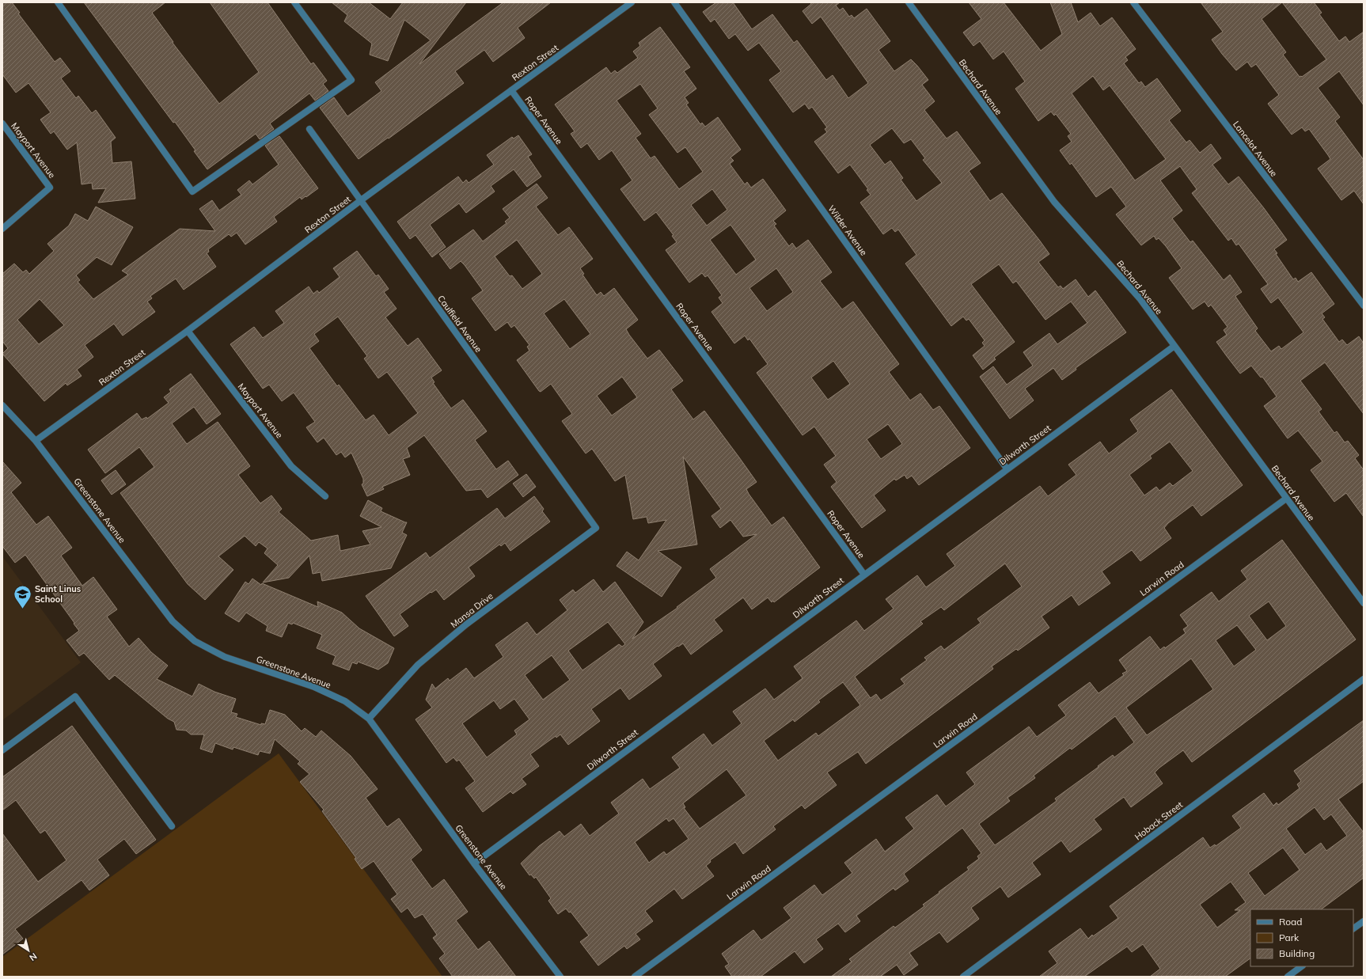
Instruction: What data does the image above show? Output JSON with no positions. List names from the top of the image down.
{
  "streets": {
    "street": [
      "Rexton Street",
      "Bechard Avenue",
      "Roper Avenue",
      "Lancelot Avenue",
      "Mayport Avenue",
      "Wilder Avenue",
      "Caulfield Avenue",
      "Dilworth Street",
      "Greenstone Avenue",
      "Larwin Road",
      "Mansa Drive",
      "Hoback Street"
    ]
  },
  "crossings": [
    ["Rexton Street", "Roper Avenue"],
    ["Rexton Street", "Mayport Avenue"],
    ["Rexton Street", "Caulfield Avenue"],
    ["Rexton Street", "Greenstone Avenue"],
    ["Bechard Avenue", "Dilworth Street"],
    ["Bechard Avenue", "Larwin Road"],
    ["Roper Avenue", "Dilworth Street"],
    ["Wilder Avenue", "Dilworth Street"],
    ["Caulfield Avenue", "Mansa Drive"],
    ["Dilworth Street", "Greenstone Avenue"],
    ["Greenstone Avenue", "Mansa Drive"]
  ],
  "places": {
    "school or university": ["Saint Linus School"]
  },
  "legend": ["Road", "Park", "Building"],
  "north": "bottom right"
}
